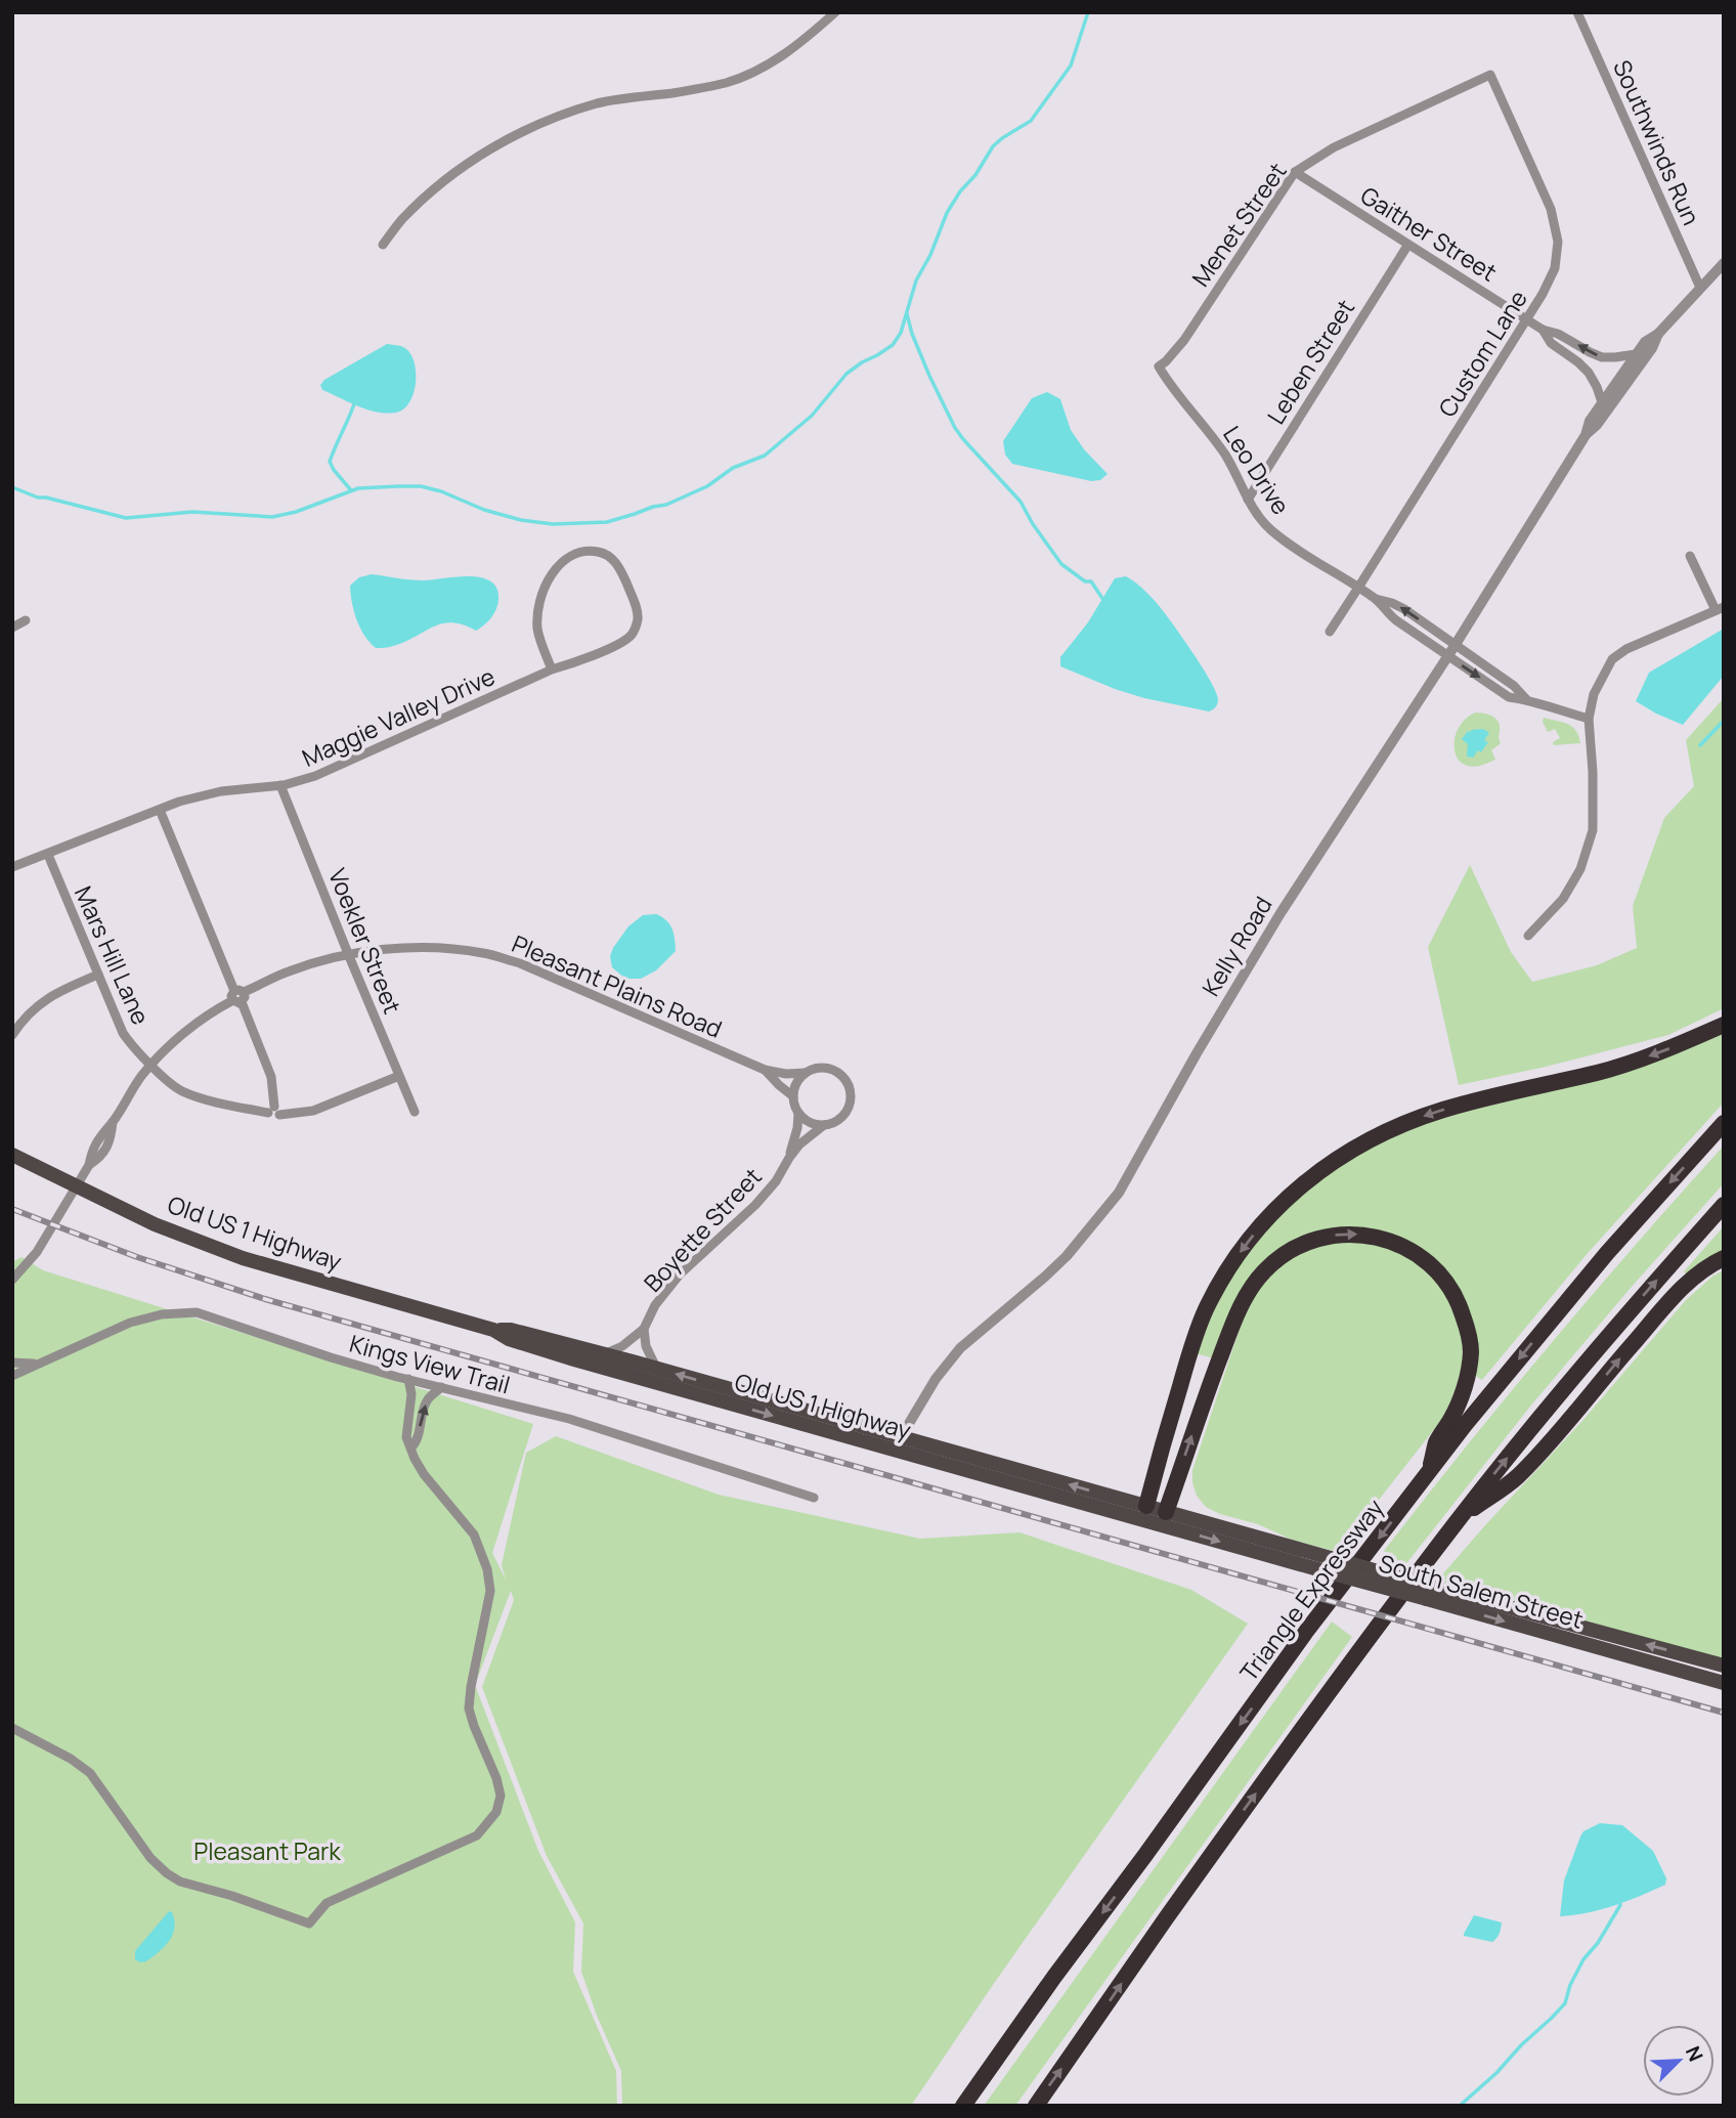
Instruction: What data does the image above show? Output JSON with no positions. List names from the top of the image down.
{
  "streets": {
    "highway": ["Triangle Expressway"],
    "main road": ["Old US 1 Highway", "South Salem Street"],
    "street": [
      "Southwinds Run",
      "Menet Street",
      "Gaither Street",
      "Custom Lane",
      "Leben Street",
      "Leo Drive",
      "Maggie Valley Drive",
      "Voekler Street",
      "Kelly Road",
      "Mars Hill Lane",
      "Pleasant Plains Road",
      "Boyette Street",
      "Kings View Trail"
    ]
  },
  "crossings": [
    ["Southwinds Run", "Kelly Road"],
    ["Menet Street", "Gaither Street"],
    ["Menet Street", "Custom Lane"],
    ["Menet Street", "Leo Drive"],
    ["Gaither Street", "Custom Lane"],
    ["Gaither Street", "Leben Street"],
    ["Gaither Street", "Kelly Road"],
    ["Custom Lane", "Leo Drive"],
    ["Leben Street", "Leo Drive"],
    ["Leo Drive", "Kelly Road"],
    ["Maggie Valley Drive", "Voekler Street"],
    ["Maggie Valley Drive", "Mars Hill Lane"],
    ["Voekler Street", "Mars Hill Lane"],
    ["Voekler Street", "Pleasant Plains Road"],
    ["Kelly Road", "Old US 1 Highway"],
    ["Mars Hill Lane", "Pleasant Plains Road"],
    ["Pleasant Plains Road", "Boyette Street"],
    ["Pleasant Plains Road", "Old US 1 Highway"],
    ["Boyette Street", "Old US 1 Highway"],
    ["Old US 1 Highway", "South Salem Street"]
  ],
  "parks": ["Pleasant Park"],
  "north": "top right"
}
